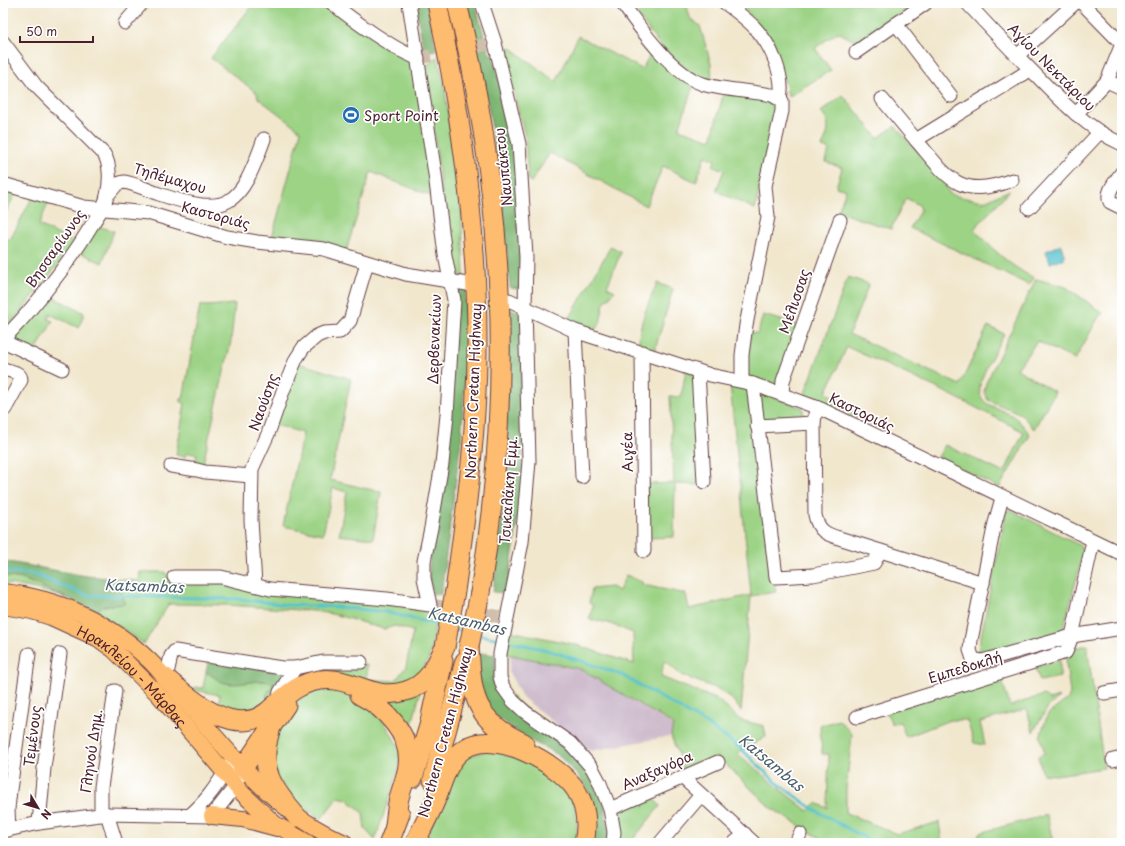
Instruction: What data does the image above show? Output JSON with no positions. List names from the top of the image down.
{
  "streets": {
    "highway": ["Northern Cretan Highway"],
    "main road": ["Ηρακλείου - Μάρθας"],
    "street": [
      "Αγίου Νεκτάριου",
      "Ναυπάκτου",
      "Τηλέμαχου",
      "Καστοριάς",
      "Βησσαρίωνος",
      "Μέλισσας",
      "Δερβενακίων",
      "Ναούσης",
      "Αιγέα",
      "Τσικαλάκη Εμμ.",
      "Εμπεδοκλή",
      "Τεμένους",
      "Γληνού Δημ.",
      "Αναξαγόρα"
    ]
  },
  "crossings": [
    ["Ναυπάκτου", "Καστοριάς"],
    ["Ναυπάκτου", "Τσικαλάκη Εμμ."],
    ["Τηλέμαχου", "Καστοριάς"],
    ["Τηλέμαχου", "Βησσαρίωνος"],
    ["Καστοριάς", "Βησσαρίωνος"],
    ["Καστοριάς", "Μέλισσας"],
    ["Καστοριάς", "Δερβενακίων"],
    ["Καστοριάς", "Ναούσης"],
    ["Καστοριάς", "Αιγέα"],
    ["Καστοριάς", "Τσικαλάκη Εμμ."],
    ["Δερβενακίων", "Ναούσης"],
    ["Τσικαλάκη Εμμ.", "Αναξαγόρα"]
  ],
  "water": ["Katsambas"],
  "places": {
    "sports": ["Sport Point"]
  },
  "scale_bar": "50 m",
  "north": "bottom right"
}
